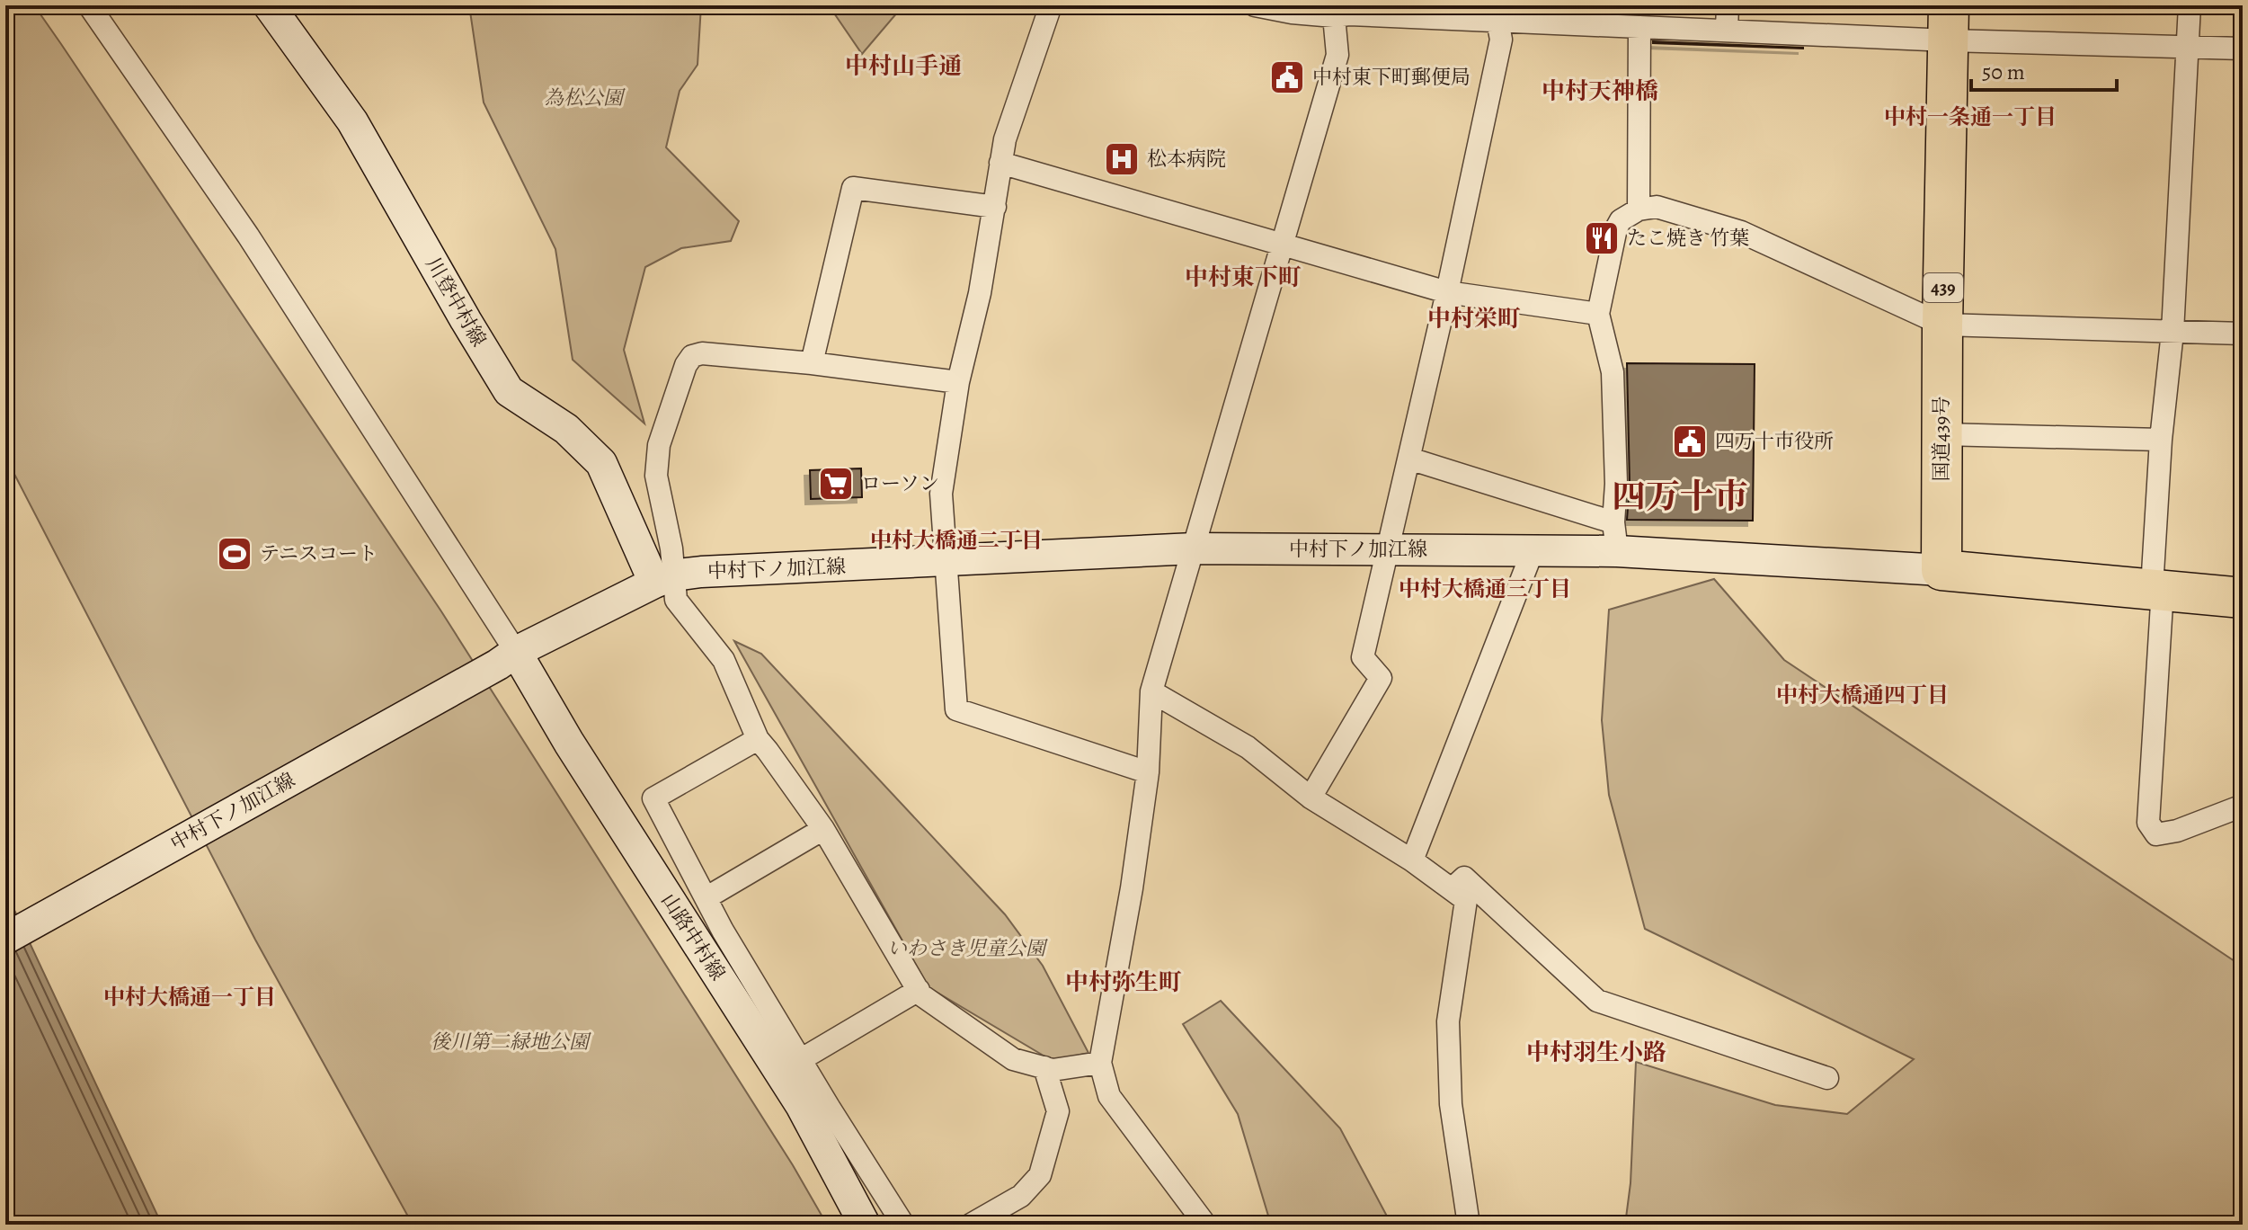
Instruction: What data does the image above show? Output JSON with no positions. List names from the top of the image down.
{
  "streets": {
    "highway": ["439", "国道439号"],
    "main road": ["川登中村線", "中村下ノ加江線", "山路中村線"]
  },
  "crossings": [
    ["川登中村線", "中村下ノ加江線"],
    ["国道439号", "中村下ノ加江線"],
    ["中村下ノ加江線", "山路中村線"]
  ],
  "districts": [
    "中村山手通",
    "中村天神橋",
    "中村一条通一丁目",
    "中村東下町",
    "中村栄町",
    "四万十市",
    "中村大橋通二丁目",
    "中村大橋通三丁目",
    "中村大橋通四丁目",
    "中村弥生町",
    "中村大橋通一丁目",
    "中村羽生小路"
  ],
  "parks": ["為松公園", "いわさき児童公園", "後川第二緑地公園"],
  "places": {
    "public building": ["中村東下町郵便局", "四万十市役所"],
    "hospital": ["松本病院"],
    "restaurant": ["たこ焼き 竹葉"],
    "supermarket": ["ローソン"],
    "sports": ["テニスコート"]
  },
  "scale_bar": "50 m"
}
